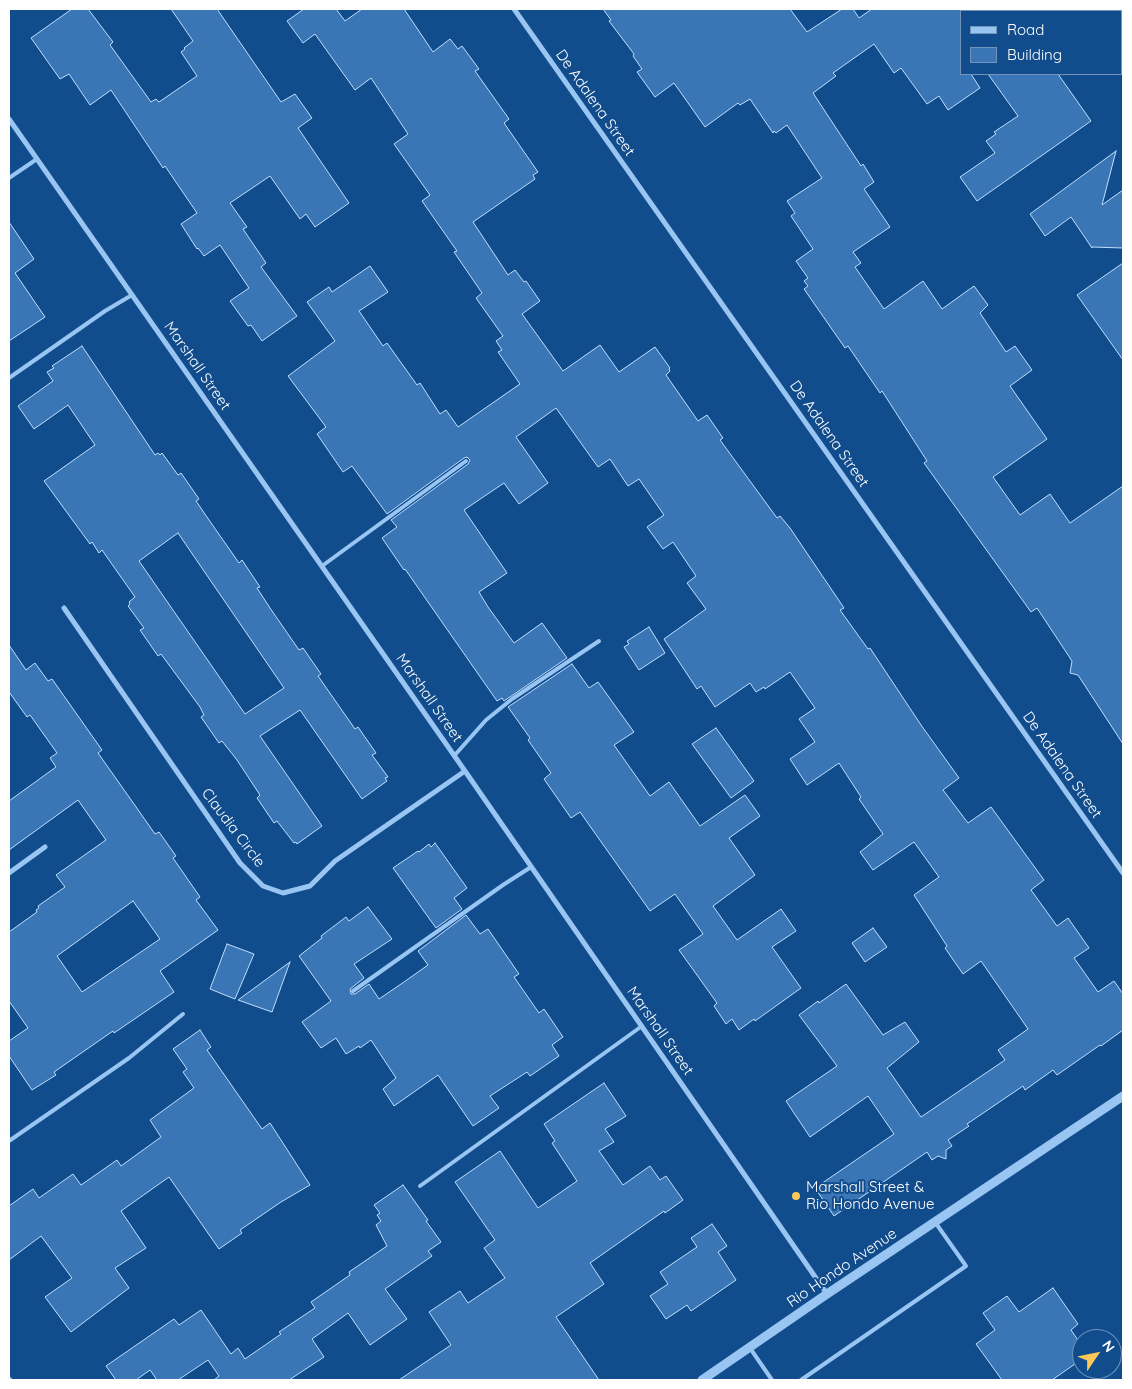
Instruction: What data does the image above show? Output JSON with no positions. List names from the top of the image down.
{
  "streets": {
    "street": [
      "De Adalena Street",
      "Marshall Street",
      "Claudia Circle",
      "Rio Hondo Avenue"
    ]
  },
  "crossings": [
    ["Marshall Street", "Claudia Circle"],
    ["Marshall Street", "Rio Hondo Avenue"]
  ],
  "places": ["Marshall Street & Rio Hondo Avenue"],
  "legend": ["Road", "Building"],
  "north": "top right"
}
